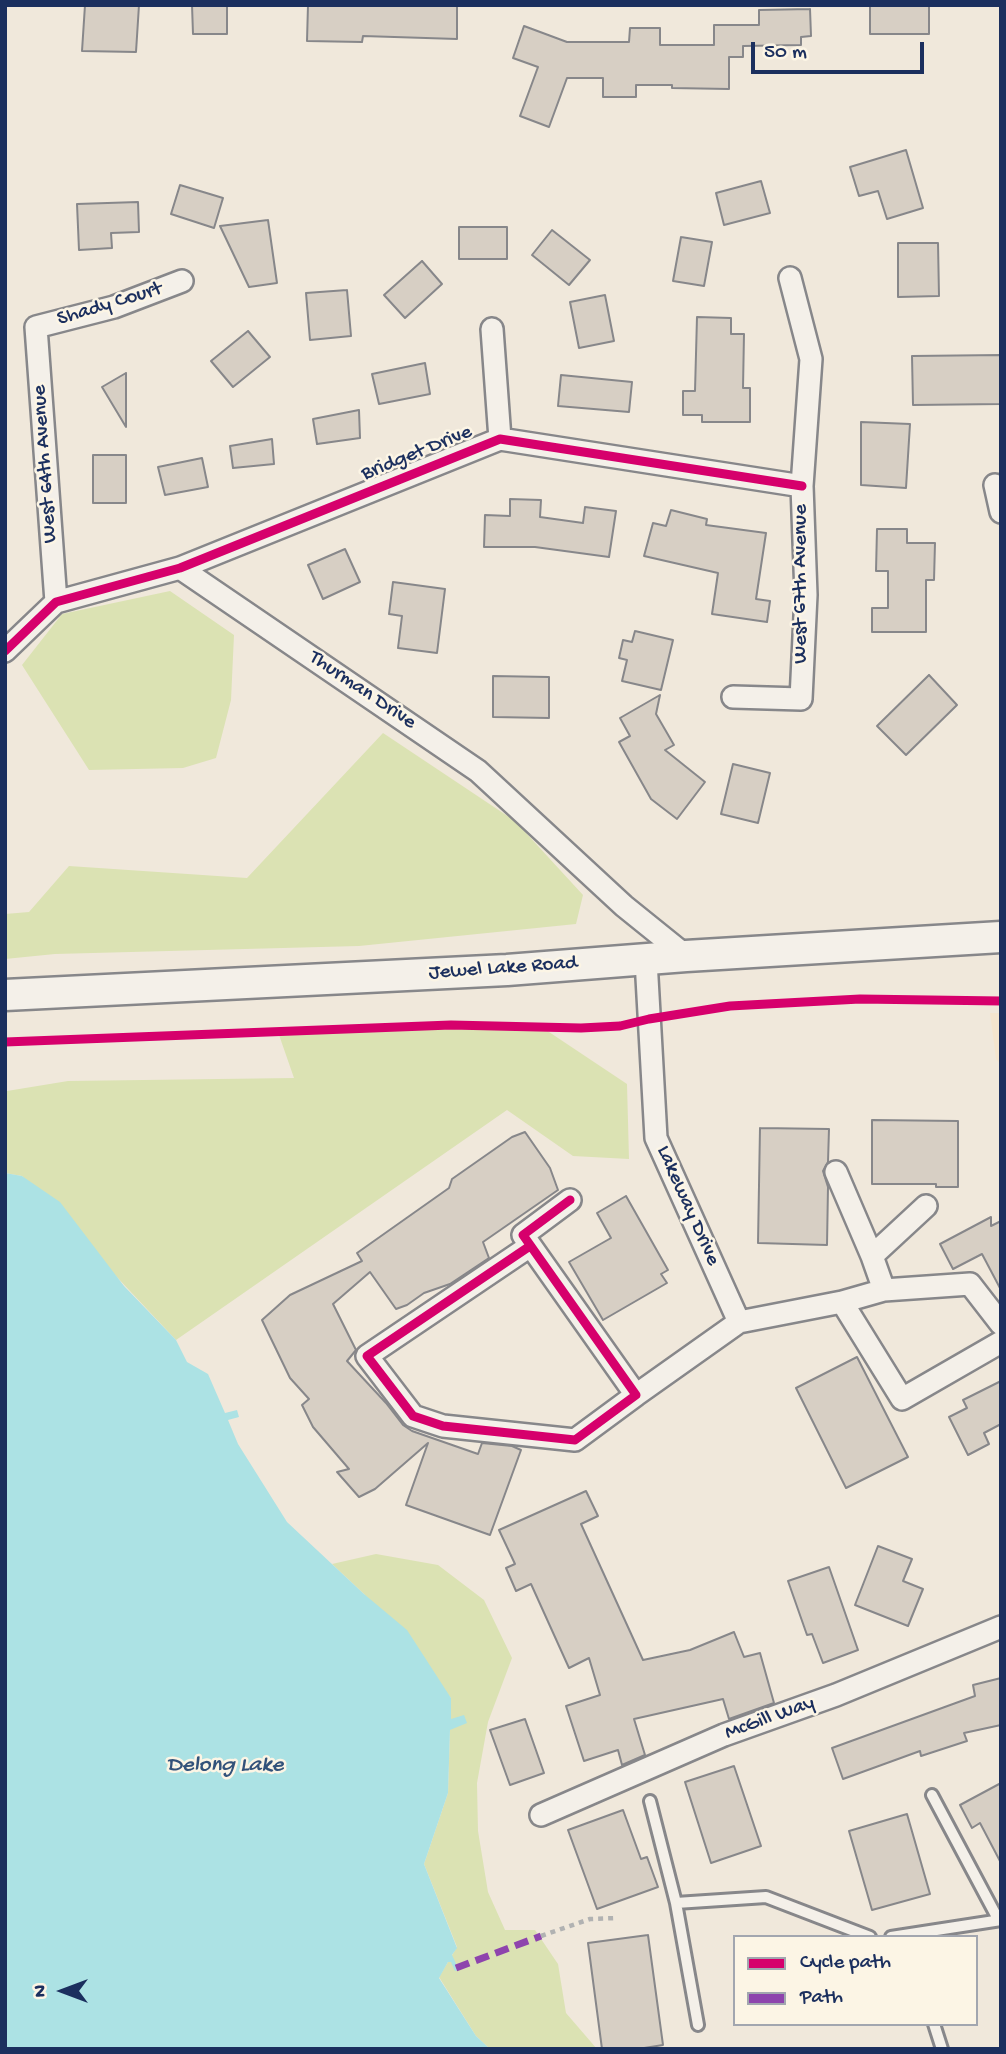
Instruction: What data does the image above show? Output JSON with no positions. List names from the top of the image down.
{
  "streets": {
    "main road": ["Jewel Lake Road"],
    "street": [
      "Shady Court",
      "Bridget Drive",
      "West 64th Avenue",
      "West 67th Avenue",
      "Thurman Drive",
      "Lakeway Drive",
      "McGill Way"
    ]
  },
  "crossings": [
    ["Shady Court", "West 64th Avenue"],
    ["Bridget Drive", "West 67th Avenue"],
    ["Bridget Drive", "Thurman Drive"],
    ["Thurman Drive", "Jewel Lake Road"],
    ["Jewel Lake Road", "Lakeway Drive"]
  ],
  "water": ["Delong Lake"],
  "legend": ["Cycle path", "Path"],
  "scale_bar": "50 m",
  "north": "left"
}
